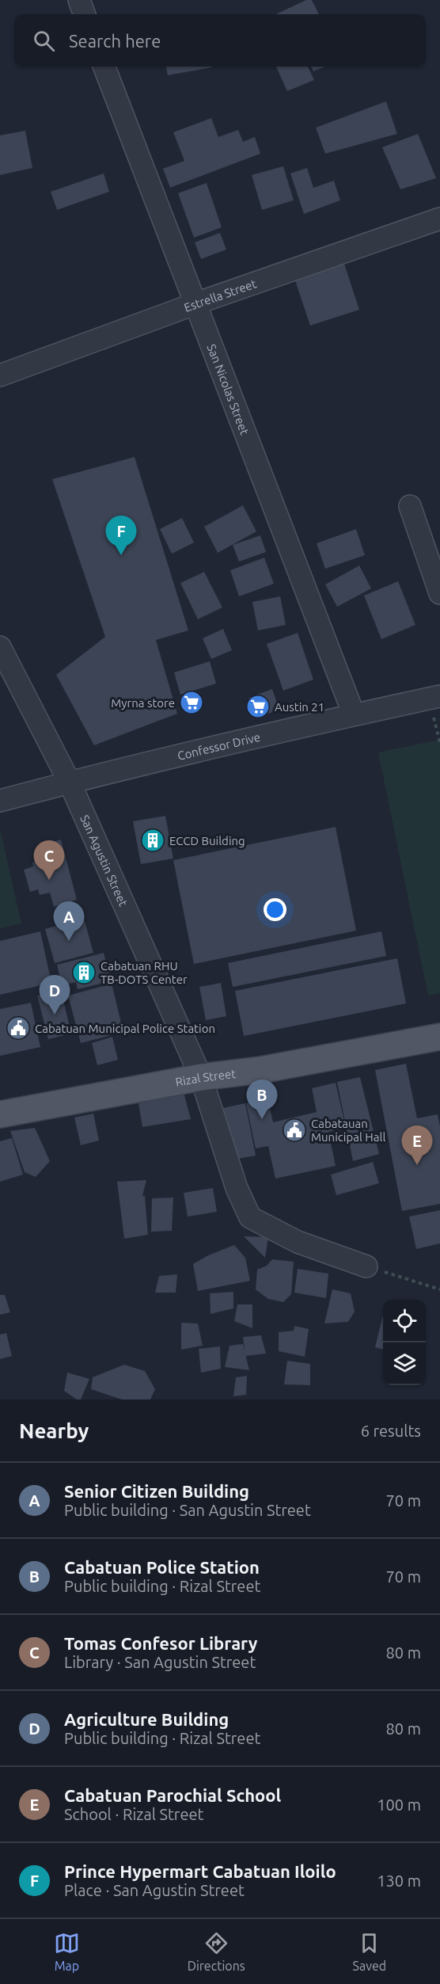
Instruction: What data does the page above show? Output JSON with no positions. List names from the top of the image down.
{
  "streets": {
    "main road": ["Rizal Street"],
    "street": [
      "Estrella Street",
      "San Nicolas Street",
      "Confessor Drive",
      "San Agustin Street"
    ]
  },
  "crossings": [
    ["Estrella Street", "San Nicolas Street"],
    ["San Nicolas Street", "Confessor Drive"],
    ["Confessor Drive", "San Agustin Street"],
    ["San Agustin Street", "Rizal Street"]
  ],
  "places": {
    "supermarket": ["Myrna store", "Austin 21"],
    "building": ["ECCD Building", "Cabatuan RHU TB-DOTS Center"],
    "public building": ["Cabatuan Municipal Police Station", "Cabatauan Municipal Hall"]
  },
  "page": {
    "search": "Search here",
    "pins": [
      "F",
      "C",
      "A",
      "D",
      "B",
      "E"
    ],
    "heading": ["Nearby", "6 results"],
    "list": [
      {
        "mark": "A",
        "name": "Senior Citizen Building",
        "note": "Public building · San Agustin Street",
        "value": "70 m"
      },
      {
        "mark": "B",
        "name": "Cabatuan Police Station",
        "note": "Public building · Rizal Street",
        "value": "70 m"
      },
      {
        "mark": "C",
        "name": "Tomas Confesor Library",
        "note": "Library · San Agustin Street",
        "value": "80 m"
      },
      {
        "mark": "D",
        "name": "Agriculture Building",
        "note": "Public building · Rizal Street",
        "value": "80 m"
      },
      {
        "mark": "E",
        "name": "Cabatuan Parochial School",
        "note": "School · Rizal Street",
        "value": "100 m"
      },
      {
        "mark": "F",
        "name": "Prince Hypermart Cabatuan Iloilo",
        "note": "Place · San Agustin Street",
        "value": "130 m"
      }
    ],
    "nav": ["Map", "Directions", "Saved"]
  }
}
